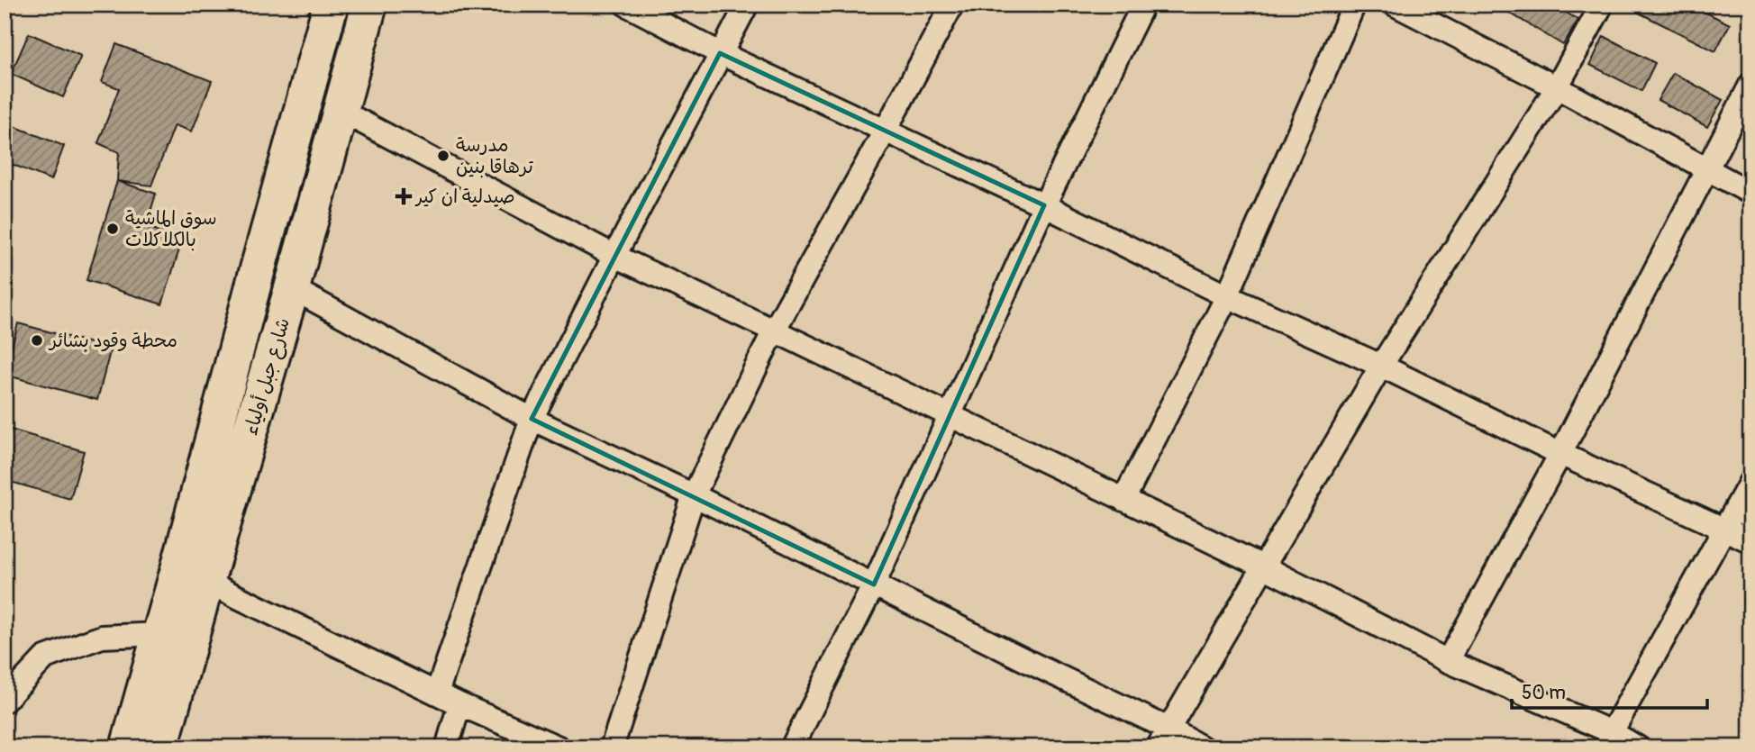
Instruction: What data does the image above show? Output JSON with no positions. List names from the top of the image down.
{
  "streets": {
    "main road": ["شارع جبل أولياء"]
  },
  "places": {
    "other": ["مدرسة ترهاقا بنين", "سوق الماشية بالكلاكلات", "محطة وقود بشائر"],
    "health": ["صيدلية ان كير"]
  },
  "scale_bar": "50 m"
}
